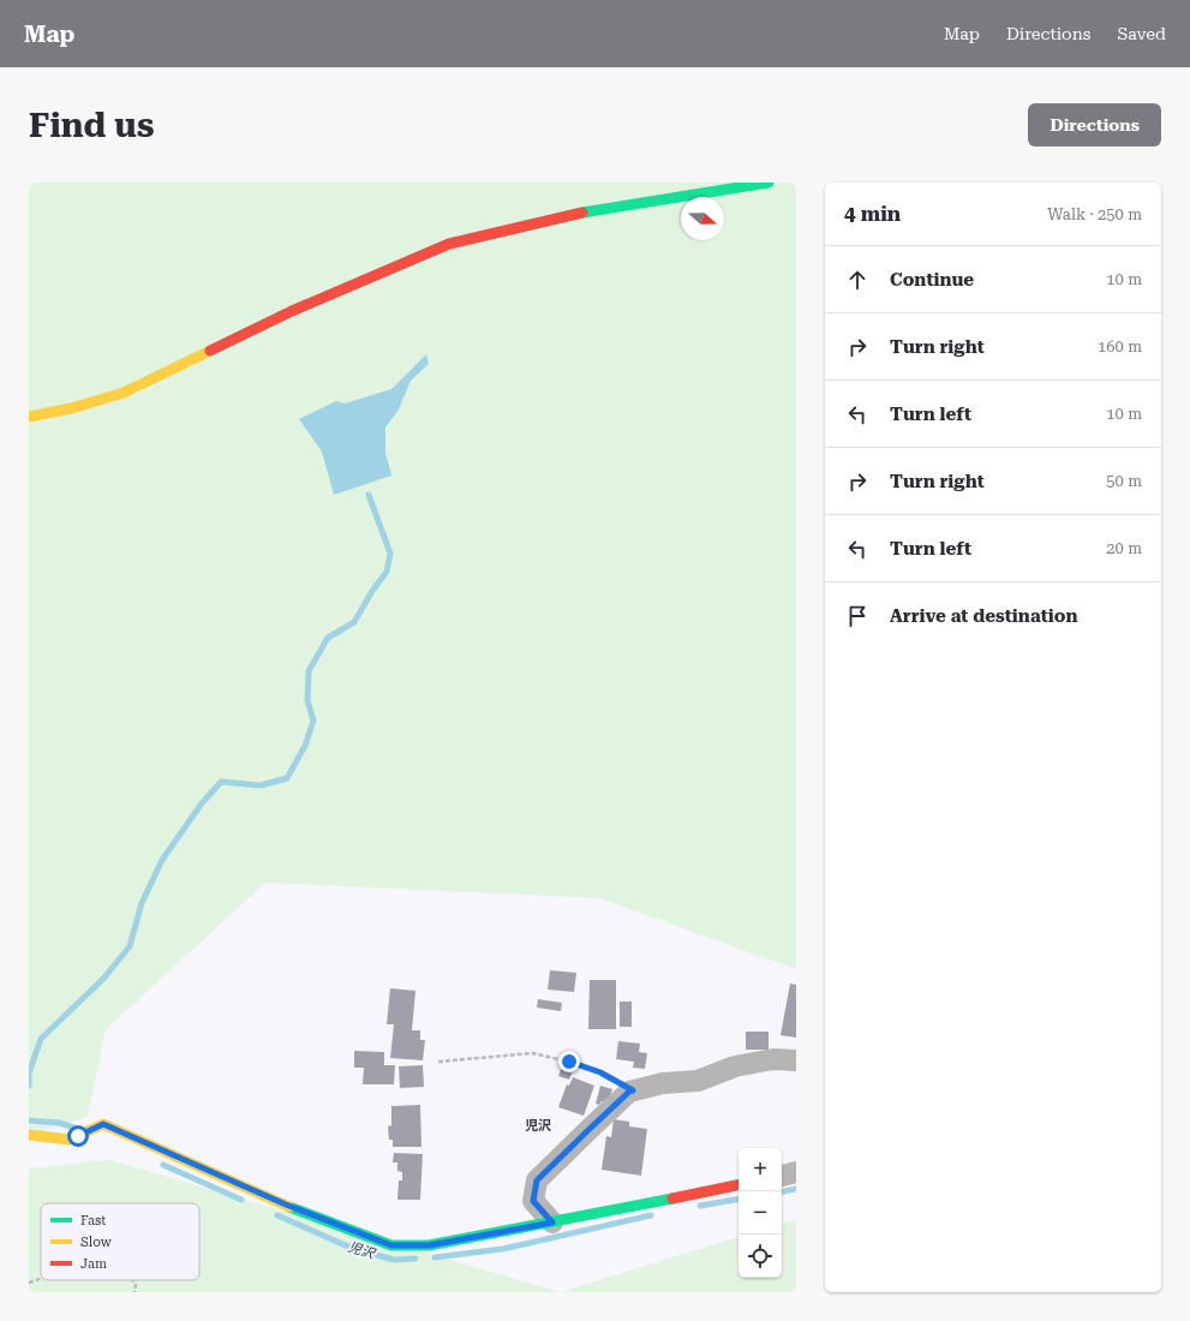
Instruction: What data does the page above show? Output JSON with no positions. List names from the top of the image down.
{
  "districts": ["児沢"],
  "water": ["児沢"],
  "legend": ["Fast", "Slow", "Jam"],
  "north": "right",
  "page": {
    "header": "Map",
    "nav": ["Map", "Directions", "Saved"],
    "buttons": "Directions",
    "title": "Find us",
    "heading": ["4 min", "Walk · 250 m"],
    "list": [
      ["Continue", "10 m"],
      ["Turn right", "160 m"],
      ["Turn left", "10 m"],
      ["Turn right", "50 m"],
      ["Turn left", "20 m"],
      "Arrive at destination"
    ],
    "map_buttons": ["+", "−"]
  }
}
